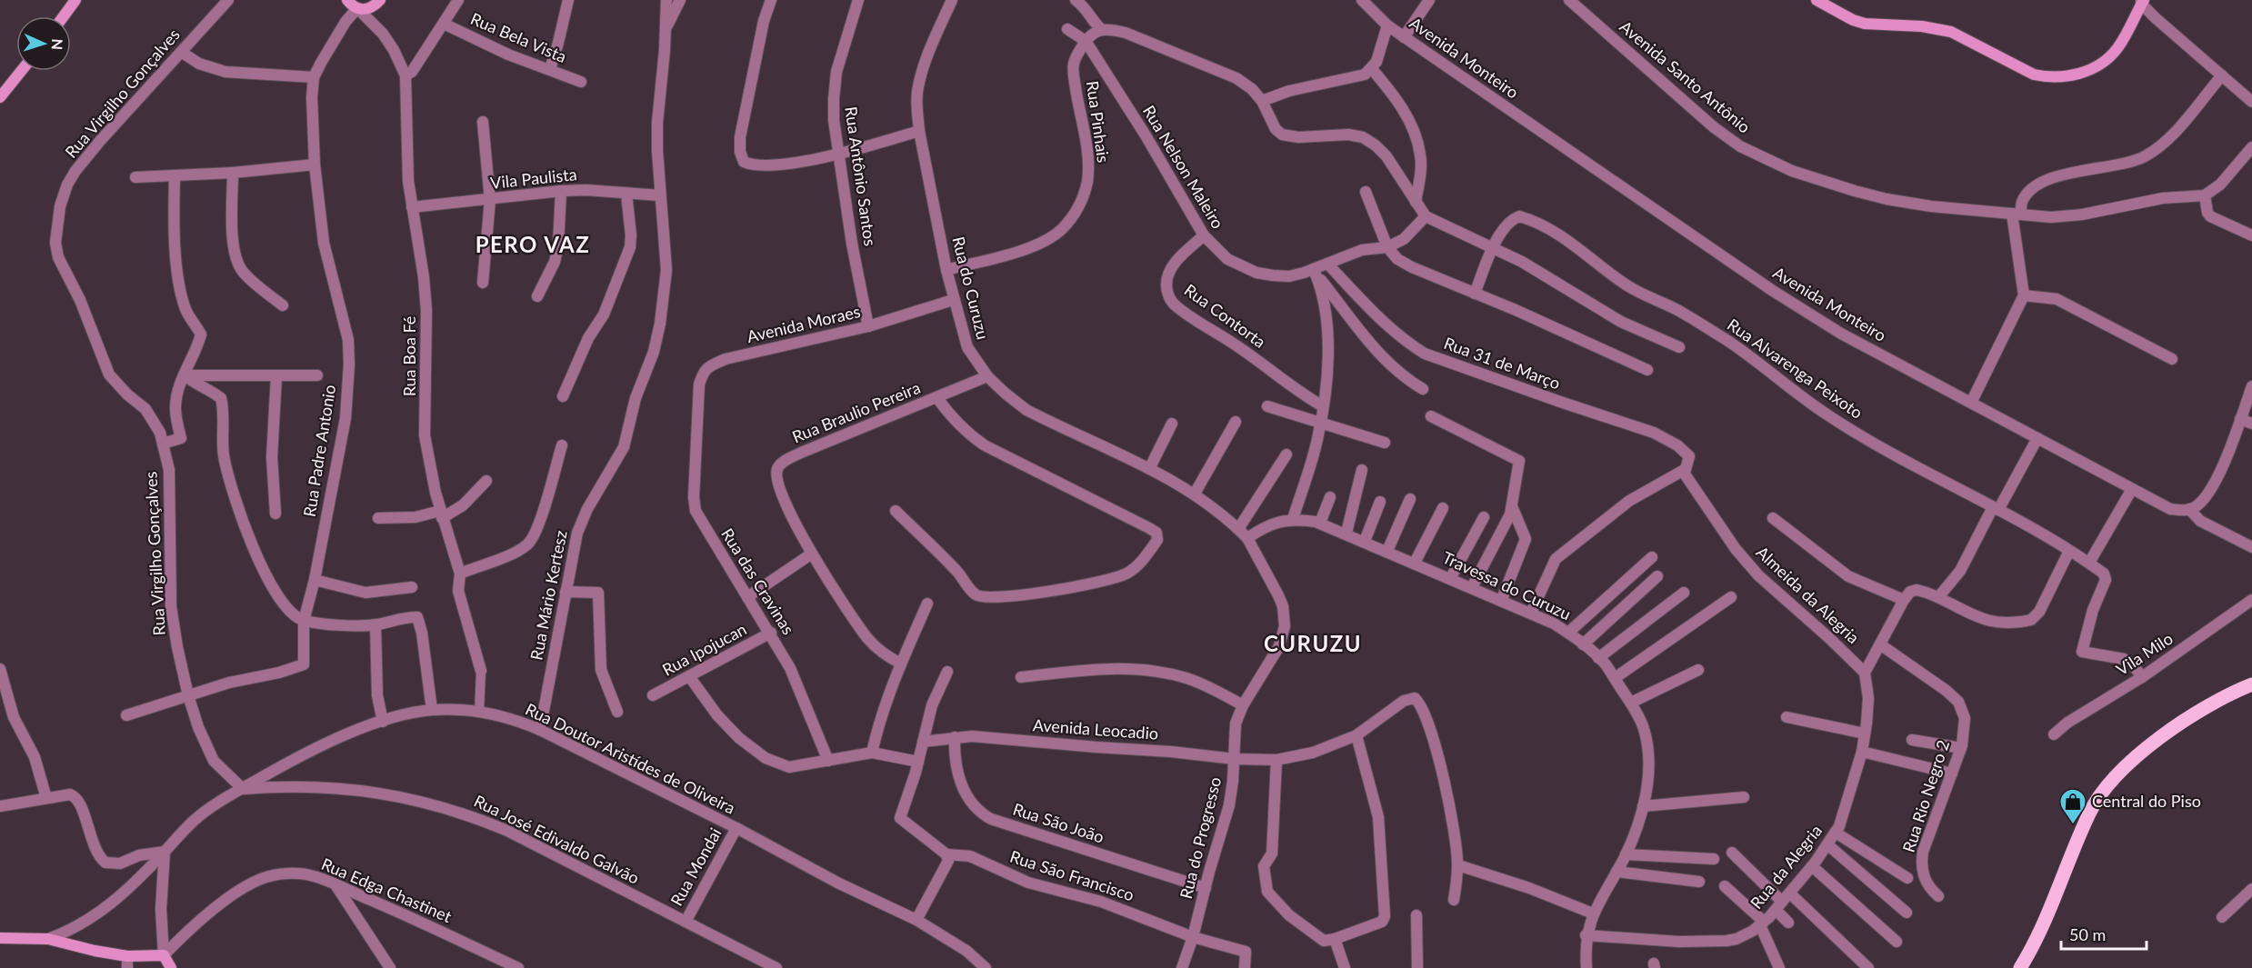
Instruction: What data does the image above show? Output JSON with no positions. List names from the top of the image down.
{
  "streets": {
    "main road": ["Rua Doutor Aristídes de Oliveira"],
    "street": [
      "Rua Bela Vista",
      "Avenida Monteiro",
      "Avenida Santo Antônio",
      "Rua Virgilho Gonçalves",
      "Rua Pinhais",
      "Rua Nelson Maleiro",
      "Rua Antônio Santos",
      "Vila Paulista",
      "Rua do Curuzu",
      "Rua Contorta",
      "Avenida Moraes",
      "Rua Boa Fé",
      "Rua 31 de Março",
      "Rua Alvarenga Peixoto",
      "Rua Braulio Pereira",
      "Rua Padre Antonio",
      "Rua das Cravinas",
      "Travessa do Curuzu",
      "Rua Mário Kertesz",
      "Almeida da Alegria",
      "Rua Ipojucan",
      "Vila Milo",
      "Avenida Leocadio",
      "Rua Rio Negro 2",
      "Rua São João",
      "Rua do Progresso",
      "Rua José Edivaldo Galvão",
      "Rua Mondai",
      "Rua da Alegria",
      "Rua São Francisco",
      "Rua Edga Chastinet"
    ]
  },
  "crossings": [
    ["Rua Virgilho Gonçalves", "Rua Padre Antonio"],
    ["Rua Virgilho Gonçalves", "Rua Doutor Aristídes de Oliveira"],
    ["Rua Virgilho Gonçalves", "Rua José Edivaldo Galvão"],
    ["Rua Pinhais", "Rua Nelson Maleiro"],
    ["Rua Pinhais", "Rua do Curuzu"],
    ["Rua Nelson Maleiro", "Rua Contorta"],
    ["Rua Nelson Maleiro", "Rua 31 de Março"],
    ["Rua Antônio Santos", "Avenida Moraes"],
    ["Vila Paulista", "Rua Boa Fé"],
    ["Vila Paulista", "Rua Mário Kertesz"],
    ["Rua do Curuzu", "Avenida Moraes"],
    ["Rua do Curuzu", "Rua Braulio Pereira"],
    ["Rua do Curuzu", "Rua do Progresso"],
    ["Avenida Moraes", "Rua das Cravinas"],
    ["Rua Boa Fé", "Rua Padre Antonio"],
    ["Rua Boa Fé", "Rua Doutor Aristídes de Oliveira"],
    ["Rua 31 de Março", "Almeida da Alegria"],
    ["Rua das Cravinas", "Rua Ipojucan"],
    ["Travessa do Curuzu", "Rua da Alegria"],
    ["Rua Mário Kertesz", "Rua Doutor Aristídes de Oliveira"],
    ["Almeida da Alegria", "Rua da Alegria"],
    ["Avenida Leocadio", "Rua São João"],
    ["Avenida Leocadio", "Rua do Progresso"],
    ["Rua Doutor Aristídes de Oliveira", "Rua José Edivaldo Galvão"],
    ["Rua Doutor Aristídes de Oliveira", "Rua Mondai"],
    ["Rua Doutor Aristídes de Oliveira", "Rua Edga Chastinet"],
    ["Rua São João", "Rua do Progresso"],
    ["Rua do Progresso", "Rua São Francisco"],
    ["Rua José Edivaldo Galvão", "Rua Mondai"]
  ],
  "districts": ["PERO VAZ", "CURUZU"],
  "places": {
    "shop": ["Central do Piso"]
  },
  "scale_bar": "50 m",
  "north": "right"
}
